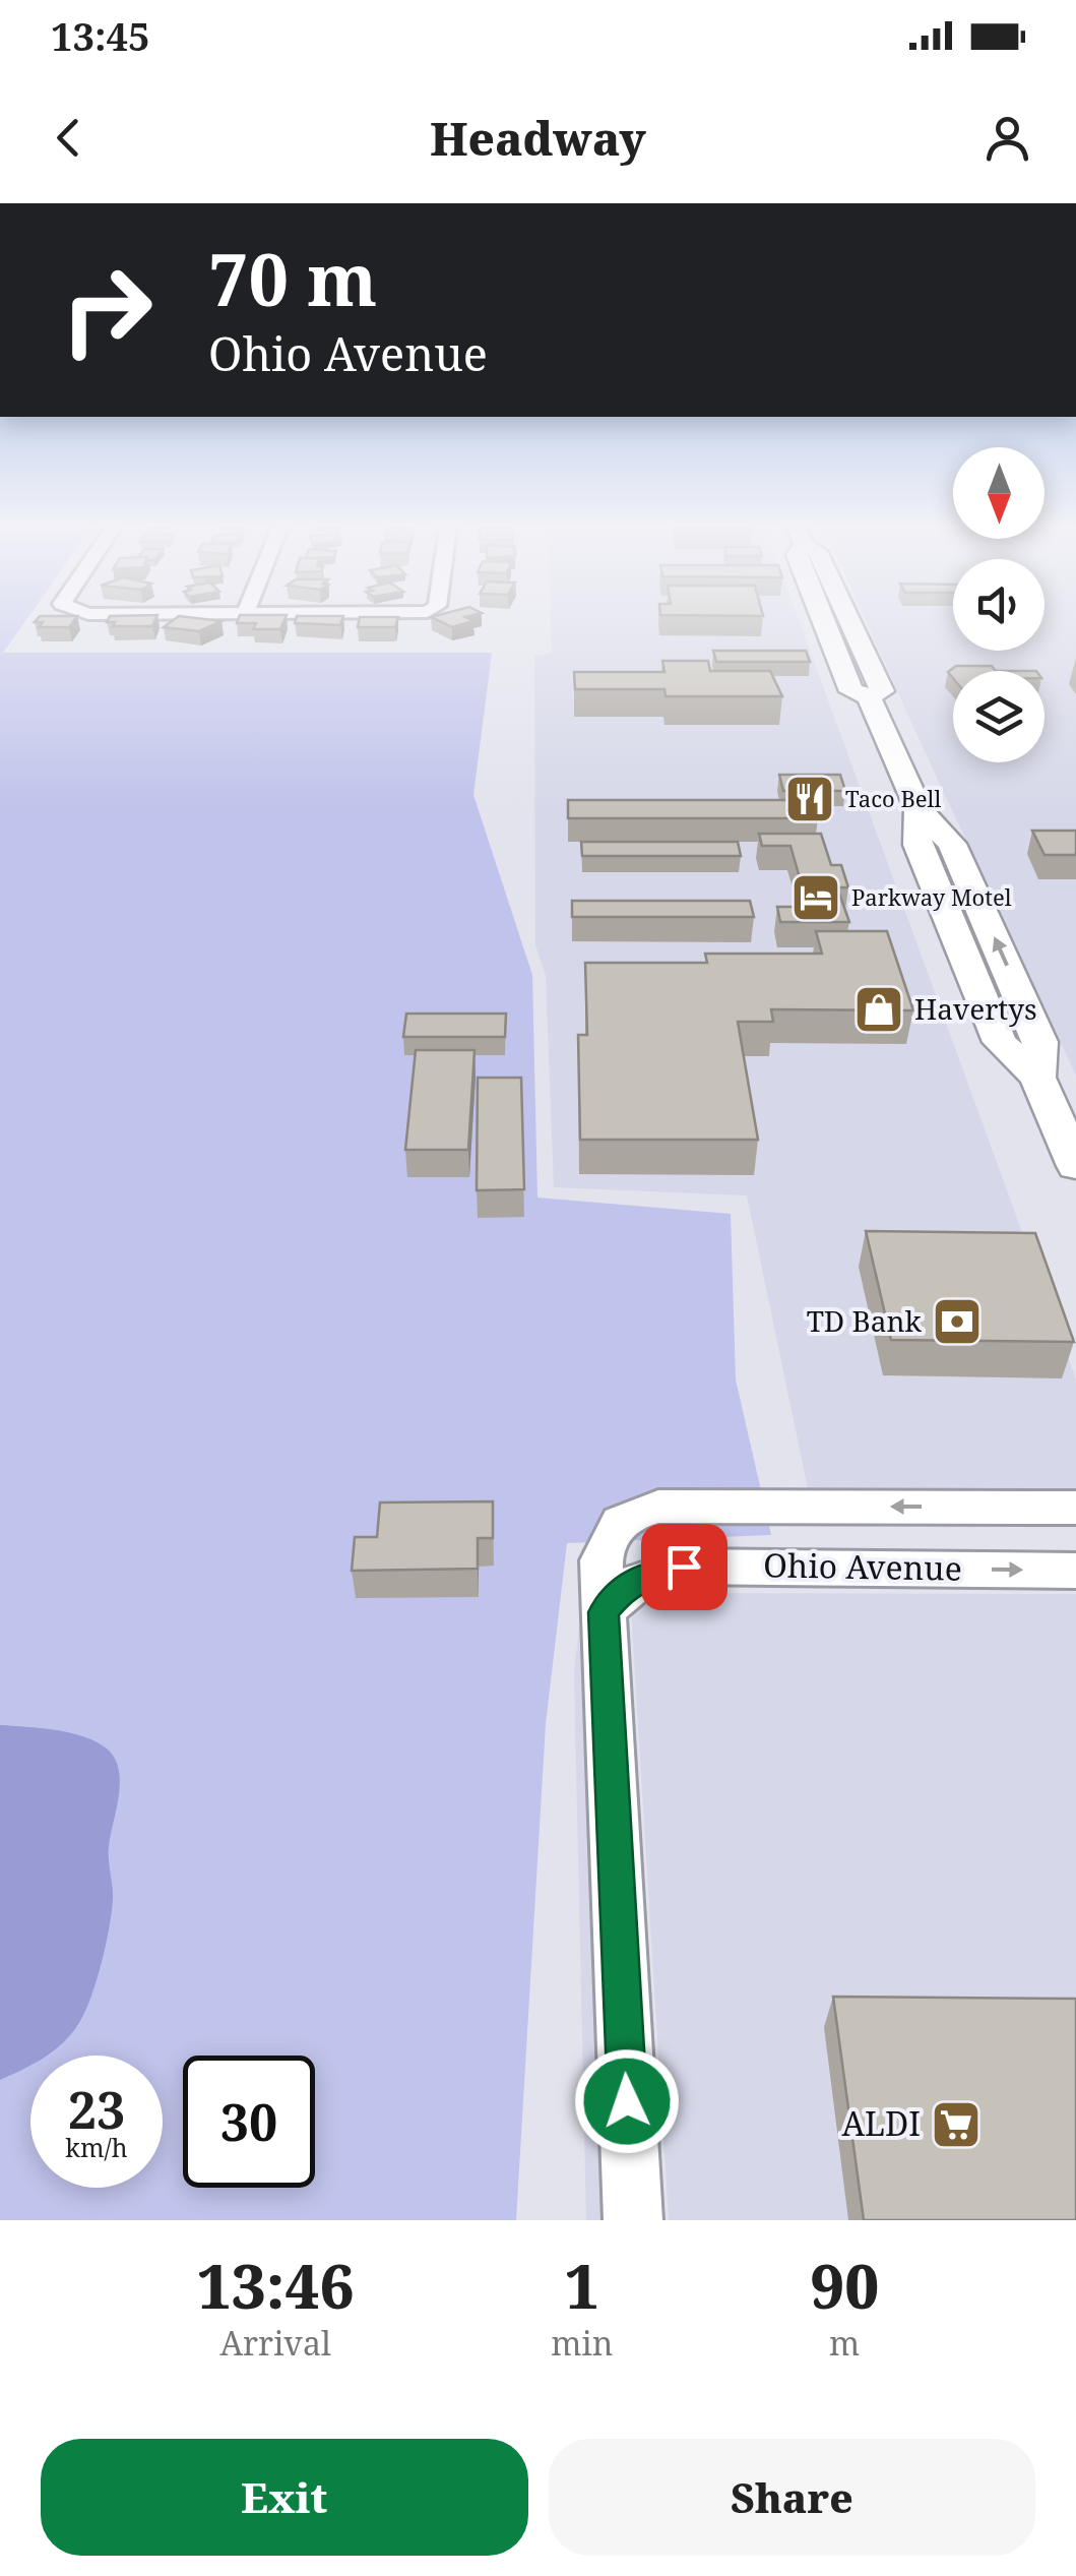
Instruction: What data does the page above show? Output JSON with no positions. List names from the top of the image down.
{
  "streets": {
    "street": ["Ohio Avenue"]
  },
  "places": {
    "restaurant": ["Taco Bell"],
    "hotel": ["Parkway Motel"],
    "shop": ["Havertys"],
    "bank": ["TD Bank"],
    "supermarket": ["ALDI"]
  },
  "north": "bottom",
  "page": {
    "status": "13:45",
    "header": "Headway",
    "turn": ["70 m", "Ohio Avenue"],
    "speed": "23 km/h",
    "limit": "30",
    "eta": [
      "13:46",
      "Arrival",
      "1",
      "min",
      "90",
      "m"
    ],
    "buttons": ["Exit", "Share"]
  }
}
